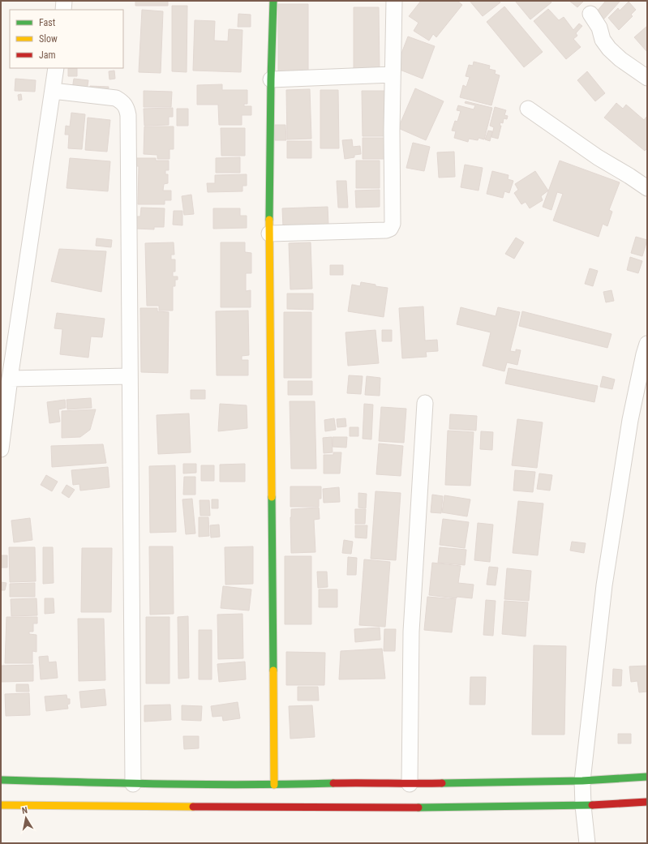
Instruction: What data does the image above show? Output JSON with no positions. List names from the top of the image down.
{
  "legend": ["Fast", "Slow", "Jam"],
  "north": "top"
}
